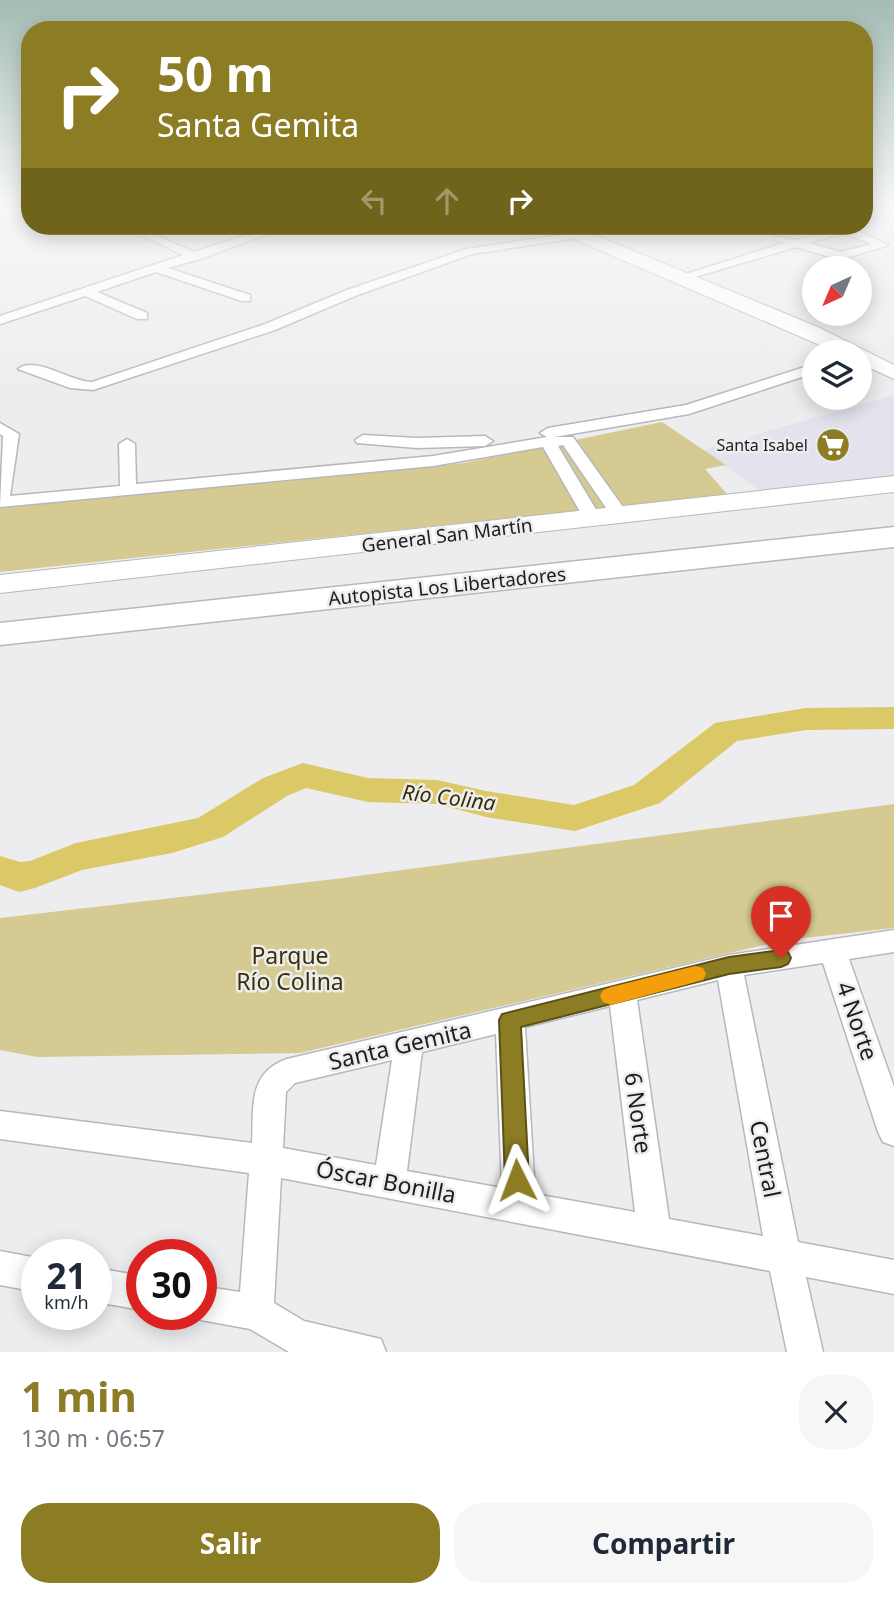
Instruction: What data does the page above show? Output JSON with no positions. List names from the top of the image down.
{
  "streets": {
    "highway": ["Autopista Los Libertadores"],
    "street": [
      "General San Martín",
      "4 Norte",
      "Santa Gemita",
      "6 Norte",
      "Central",
      "Óscar Bonilla"
    ]
  },
  "crossings": [
    ["4 Norte", "Santa Gemita"],
    ["Santa Gemita", "6 Norte"],
    ["Santa Gemita", "Central"],
    ["Santa Gemita", "Óscar Bonilla"],
    ["6 Norte", "Óscar Bonilla"],
    ["Central", "Óscar Bonilla"]
  ],
  "water": ["Río Colina"],
  "parks": ["Parque Río Colina"],
  "places": {
    "supermarket": ["Santa Isabel"]
  },
  "north": "bottom left",
  "page": {
    "turn": ["50 m", "Santa Gemita"],
    "speed": "21 km/h",
    "limit": "30",
    "heading": ["1 min", "130 m · 06:57"],
    "buttons": ["Salir", "Compartir"]
  }
}
